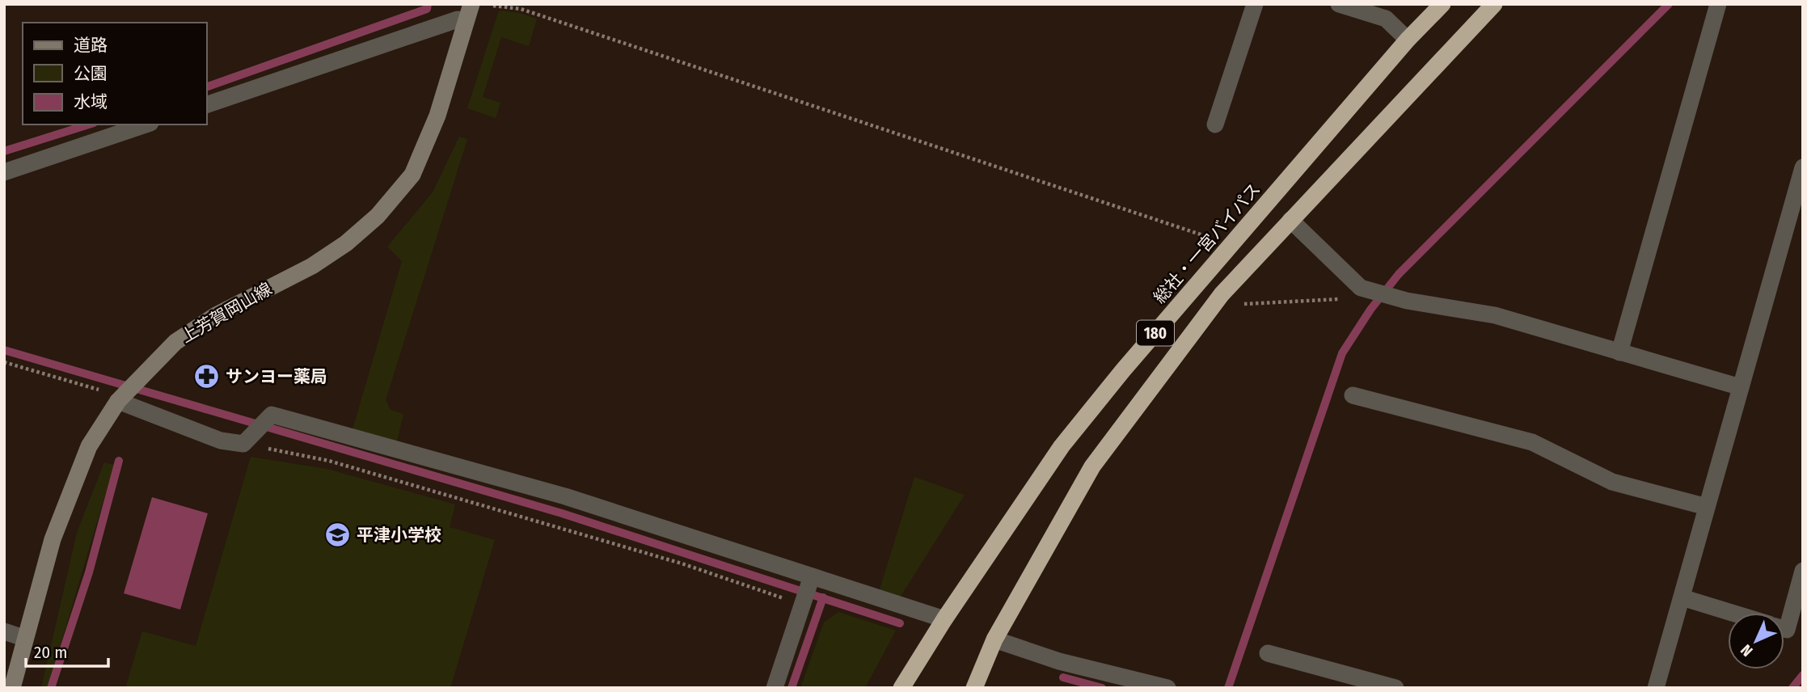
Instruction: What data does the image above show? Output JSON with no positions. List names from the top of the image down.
{
  "streets": {
    "highway": ["総社・一宮バイパス", "180"],
    "main road": ["上芳賀岡山線"]
  },
  "places": {
    "pharmacy": ["サンヨー薬局"],
    "school or university": ["平津小学校"]
  },
  "legend": ["道路", "公園", "水域"],
  "scale_bar": "20 m",
  "north": "bottom left"
}
